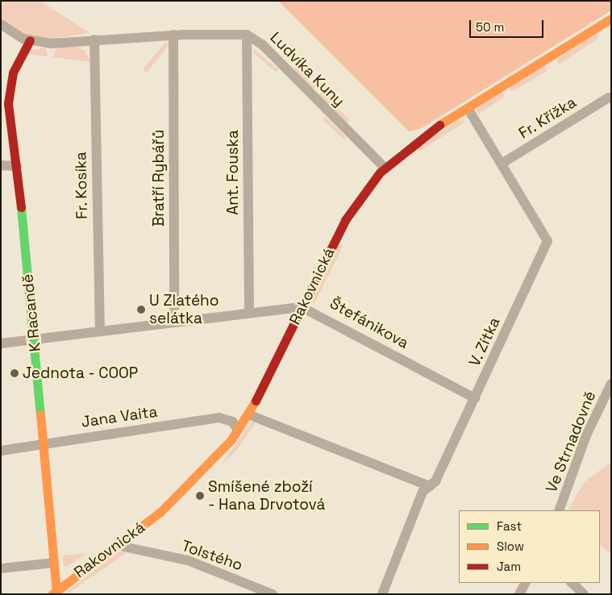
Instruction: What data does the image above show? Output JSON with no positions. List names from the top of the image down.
{
  "streets": {
    "main road": ["Rakovnická", "K Racandě"],
    "street": [
      "Ludvíka Kuny",
      "Fr. Křížka",
      "Ant. Fouska",
      "Bratří Rybářů",
      "Fr. Kosíka",
      "Štefánikova",
      "V. Zítka",
      "Jana Vaita",
      "Ve Strnadovně",
      "Tolstého"
    ]
  },
  "crossings": [
    ["Ludvíka Kuny", "Ant. Fouska"],
    ["Ludvíka Kuny", "Bratří Rybářů"],
    ["Ludvíka Kuny", "Fr. Kosíka"],
    ["Ludvíka Kuny", "Rakovnická"],
    ["Ludvíka Kuny", "K Racandě"],
    ["Fr. Křížka", "V. Zítka"],
    ["Rakovnická", "K Racandě"],
    ["Rakovnická", "Štefánikova"],
    ["Rakovnická", "V. Zítka"],
    ["Rakovnická", "Jana Vaita"],
    ["Rakovnická", "Tolstého"],
    ["K Racandě", "Jana Vaita"],
    ["Štefánikova", "V. Zítka"]
  ],
  "places": ["U Zlatého selátka", "Jednota - COOP", "Smíšené zboží - Hana Drvotová"],
  "legend": ["Fast", "Slow", "Jam"],
  "scale_bar": "50 m"
}
